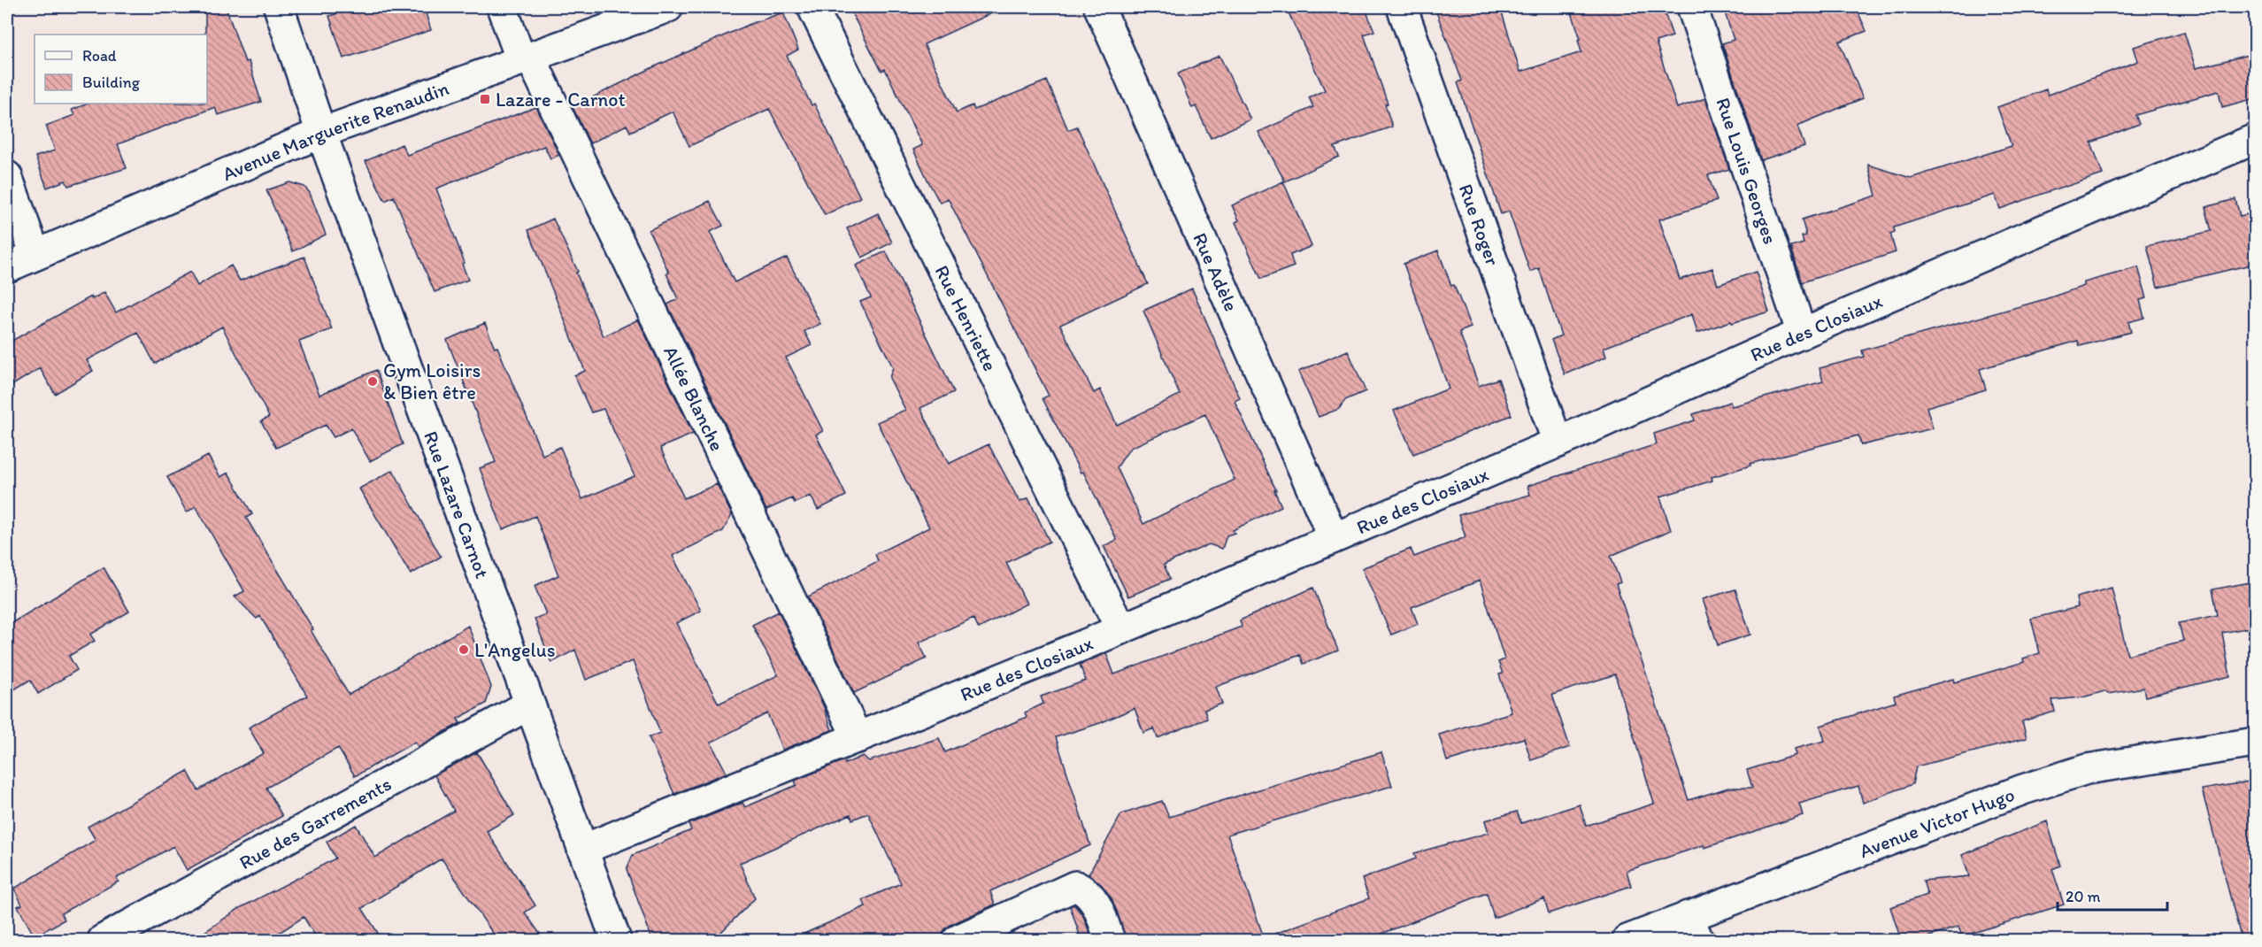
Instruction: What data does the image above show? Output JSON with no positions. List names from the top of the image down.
{
  "streets": {
    "street": [
      "Avenue Marguerite Renaudin",
      "Rue Louis Georges",
      "Rue Roger",
      "Rue Adèle",
      "Rue Henriette",
      "Rue des Closiaux",
      "Allée Blanche",
      "Rue Lazare Carnot",
      "Avenue Victor Hugo",
      "Rue des Garrements"
    ]
  },
  "crossings": [
    ["Avenue Marguerite Renaudin", "Allée Blanche"],
    ["Avenue Marguerite Renaudin", "Rue Lazare Carnot"],
    ["Rue Louis Georges", "Rue des Closiaux"],
    ["Rue Roger", "Rue des Closiaux"],
    ["Rue Adèle", "Rue des Closiaux"],
    ["Rue Henriette", "Rue des Closiaux"],
    ["Rue des Closiaux", "Allée Blanche"],
    ["Rue des Closiaux", "Rue Lazare Carnot"],
    ["Rue Lazare Carnot", "Rue des Garrements"]
  ],
  "places": {
    "transit": ["Lazare - Carnot"],
    "other": ["Gym Loisirs & Bien être", "L'Angelus"]
  },
  "legend": ["Road", "Building"],
  "scale_bar": "20 m"
}
